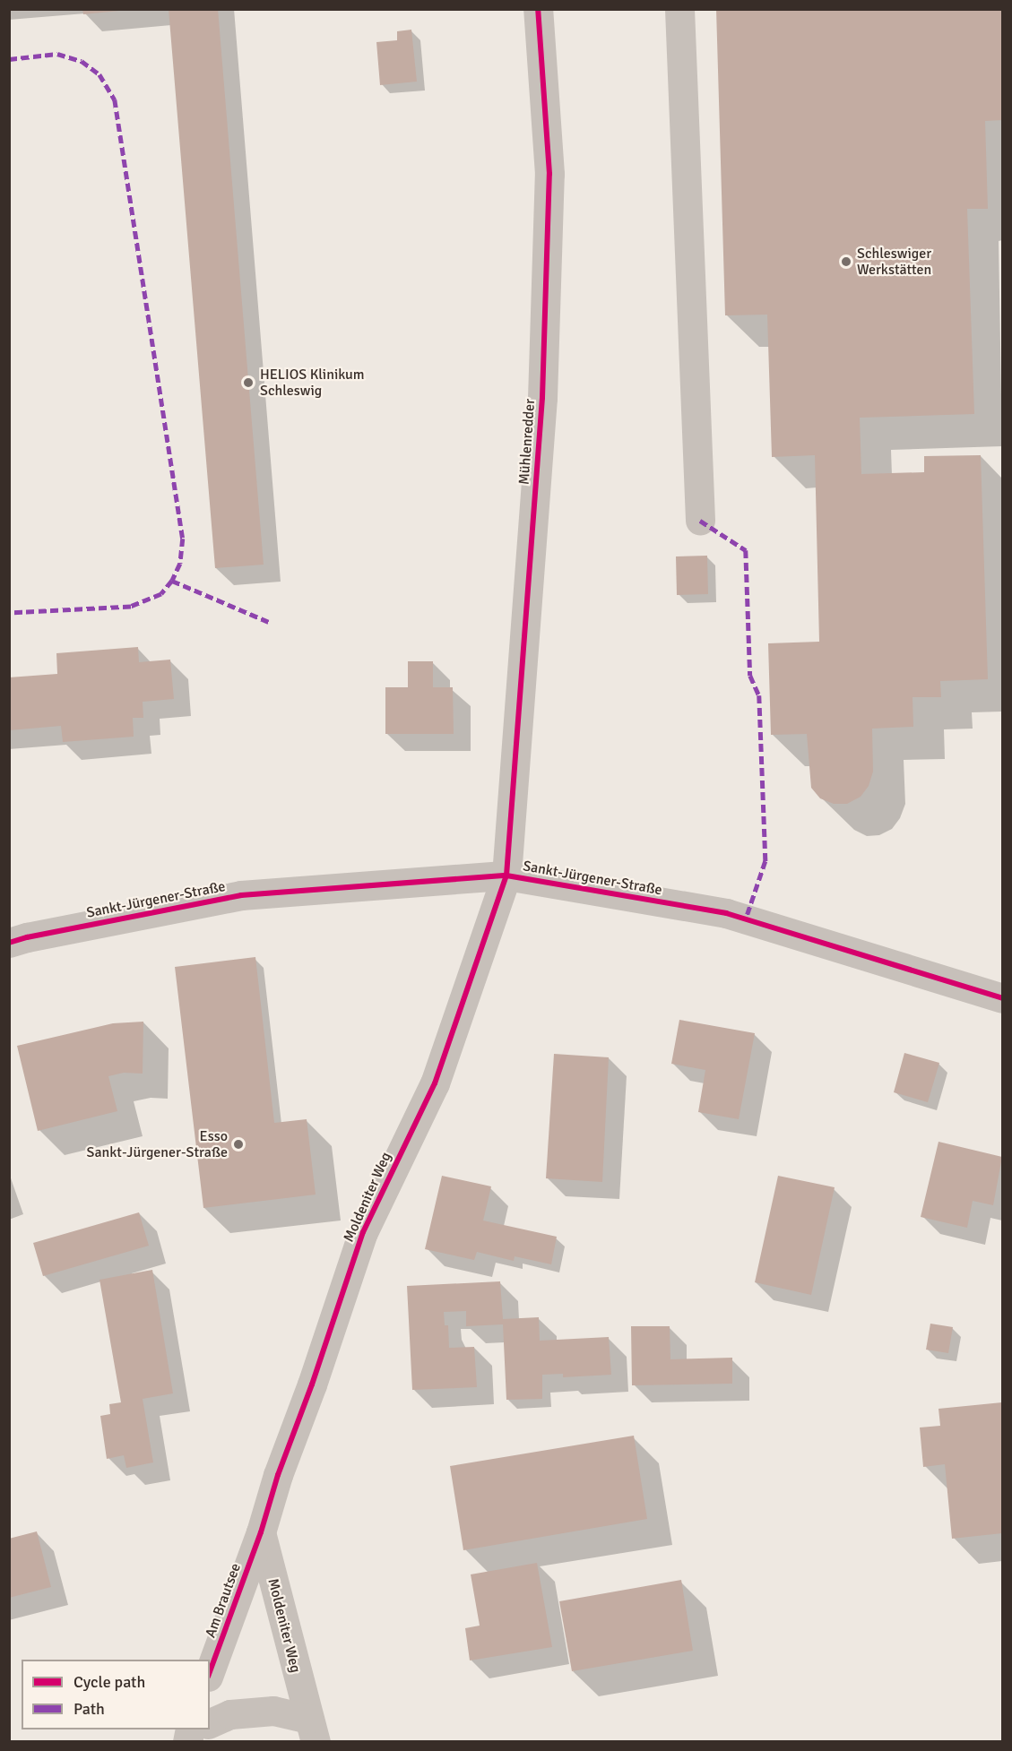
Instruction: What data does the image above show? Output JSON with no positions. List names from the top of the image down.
{
  "streets": {
    "street": [
      "Mühlenredder",
      "Sankt-Jürgener-Straße",
      "Moldeniter Weg",
      "Am Brautsee"
    ]
  },
  "crossings": [
    ["Mühlenredder", "Sankt-Jürgener-Straße"],
    ["Mühlenredder", "Moldeniter Weg"],
    ["Sankt-Jürgener-Straße", "Moldeniter Weg"],
    ["Moldeniter Weg", "Am Brautsee"]
  ],
  "places": ["Schleswiger Werkstätten", "HELIOS Klinikum Schleswig", "Esso Sankt-Jürgener-Straße"],
  "legend": ["Cycle path", "Path"]
}
